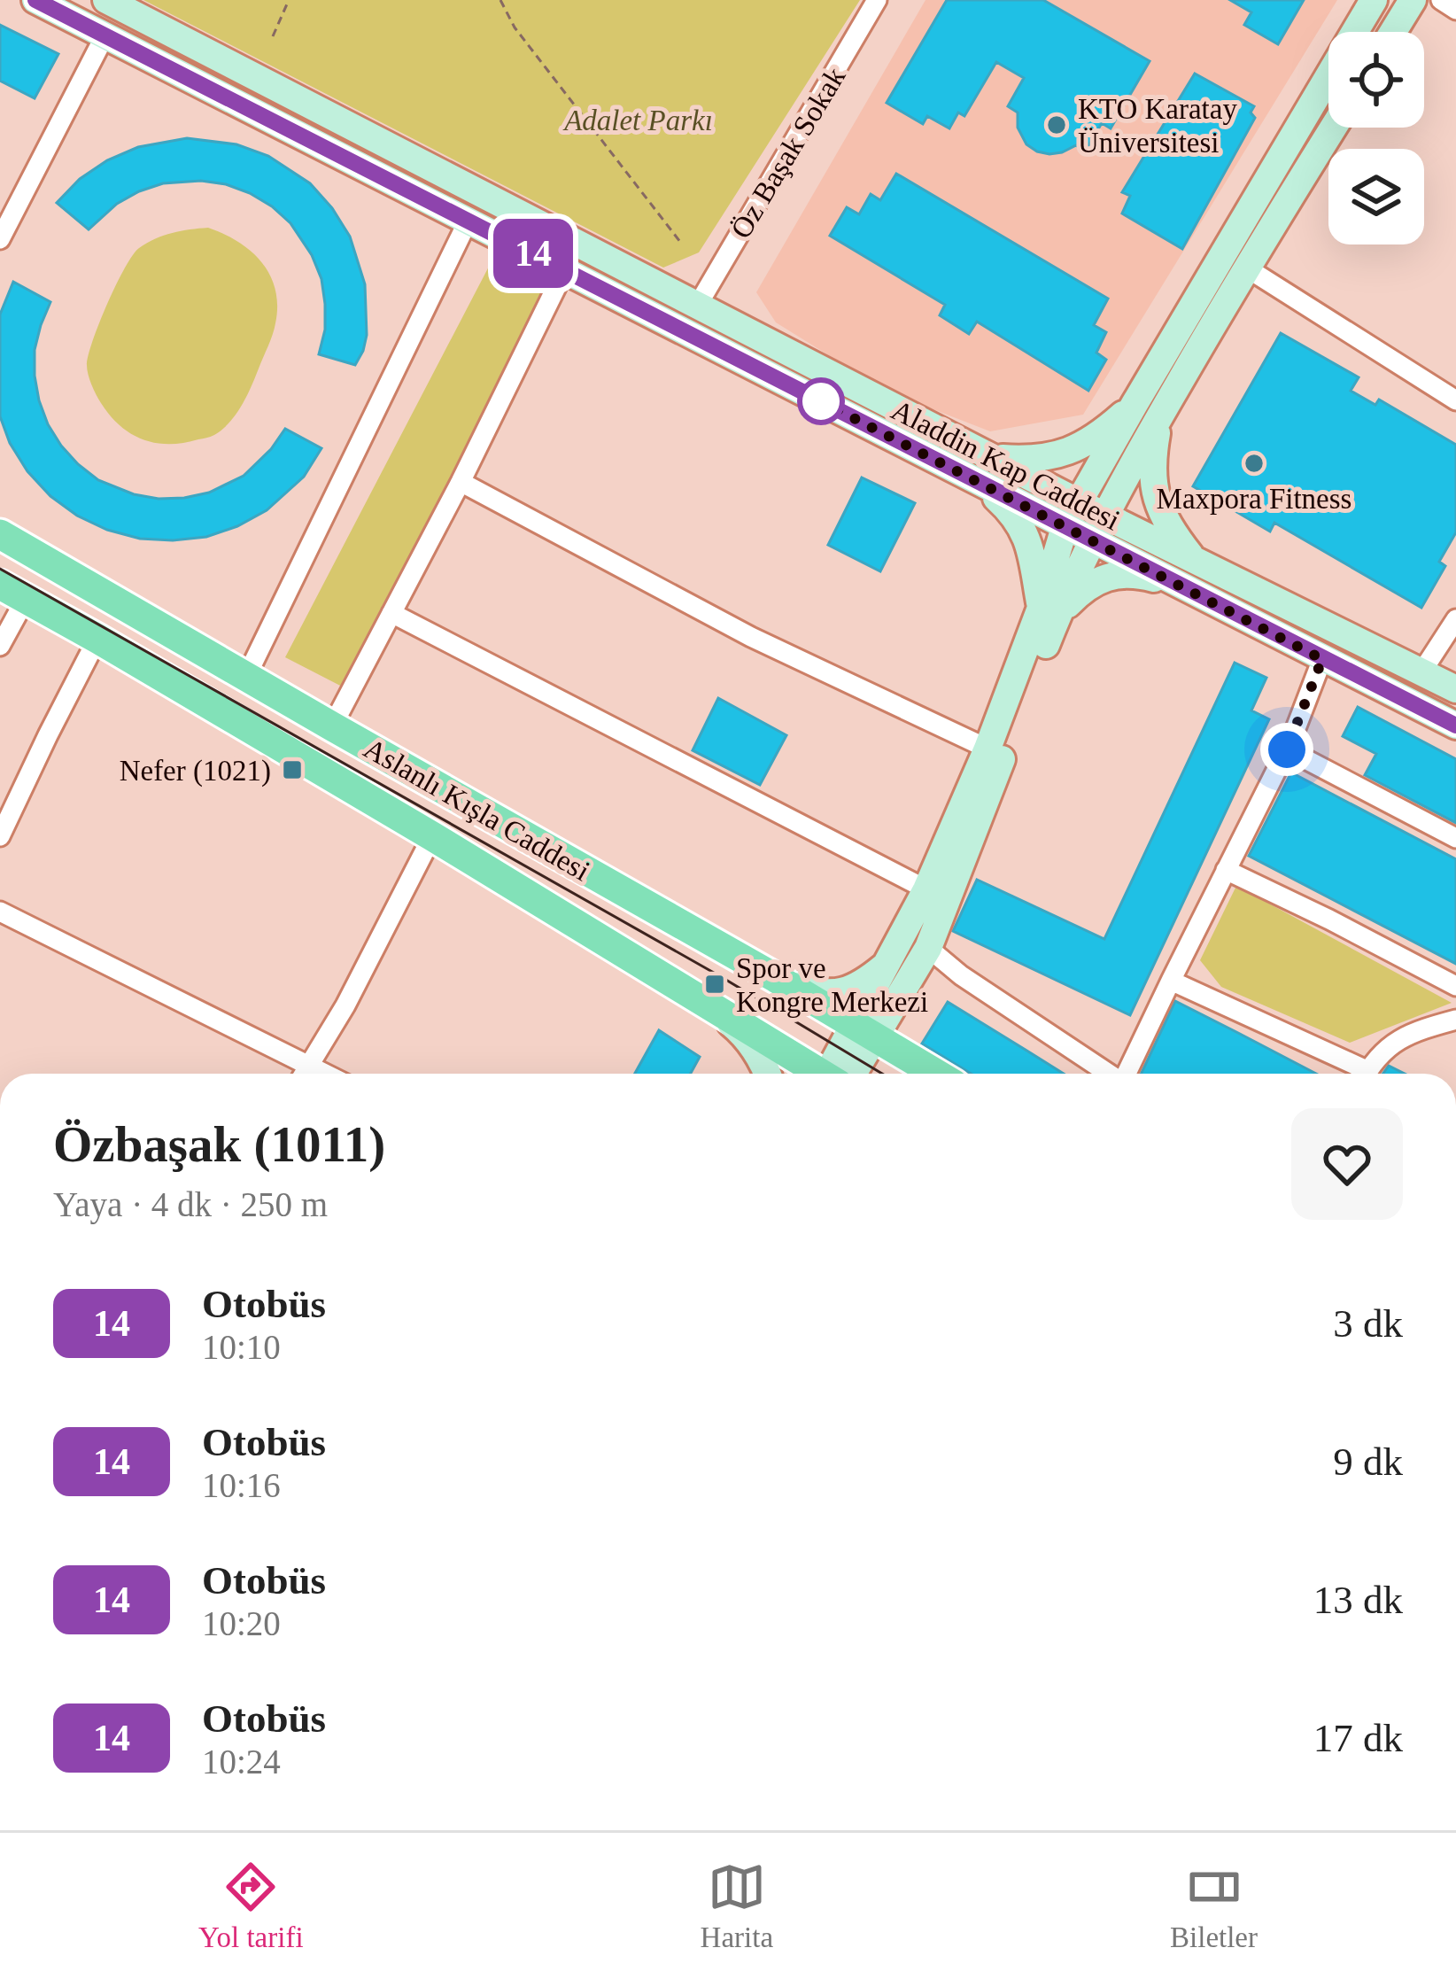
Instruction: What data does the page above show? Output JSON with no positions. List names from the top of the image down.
{
  "streets": {
    "main road": ["Aslanlı Kışla Caddesi"],
    "street": ["Öz Başak Sokak", "Aladdin Kap Caddesi"]
  },
  "crossings": [
    ["Öz Başak Sokak", "Aladdin Kap Caddesi"]
  ],
  "parks": ["Adalet Parkı"],
  "places": {
    "other": ["KTO Karatay Üniversitesi", "Maxpora Fitness"],
    "transit": ["Nefer (1021)", "Spor ve Kongre Merkezi"]
  },
  "lines": ["bus line 14"],
  "page": {
    "on_map": "14",
    "heading": ["Özbaşak (1011)", "Yaya · 4 dk · 250 m"],
    "list": [
      {
        "mark": "14",
        "name": "Otobüs",
        "note": "10:10",
        "value": "3 dk"
      },
      {
        "mark": "14",
        "name": "Otobüs",
        "note": "10:16",
        "value": "9 dk"
      },
      {
        "mark": "14",
        "name": "Otobüs",
        "note": "10:20",
        "value": "13 dk"
      },
      {
        "mark": "14",
        "name": "Otobüs",
        "note": "10:24",
        "value": "17 dk"
      }
    ],
    "tabs": ["Yol tarifi", "Harita", "Biletler"]
  }
}
